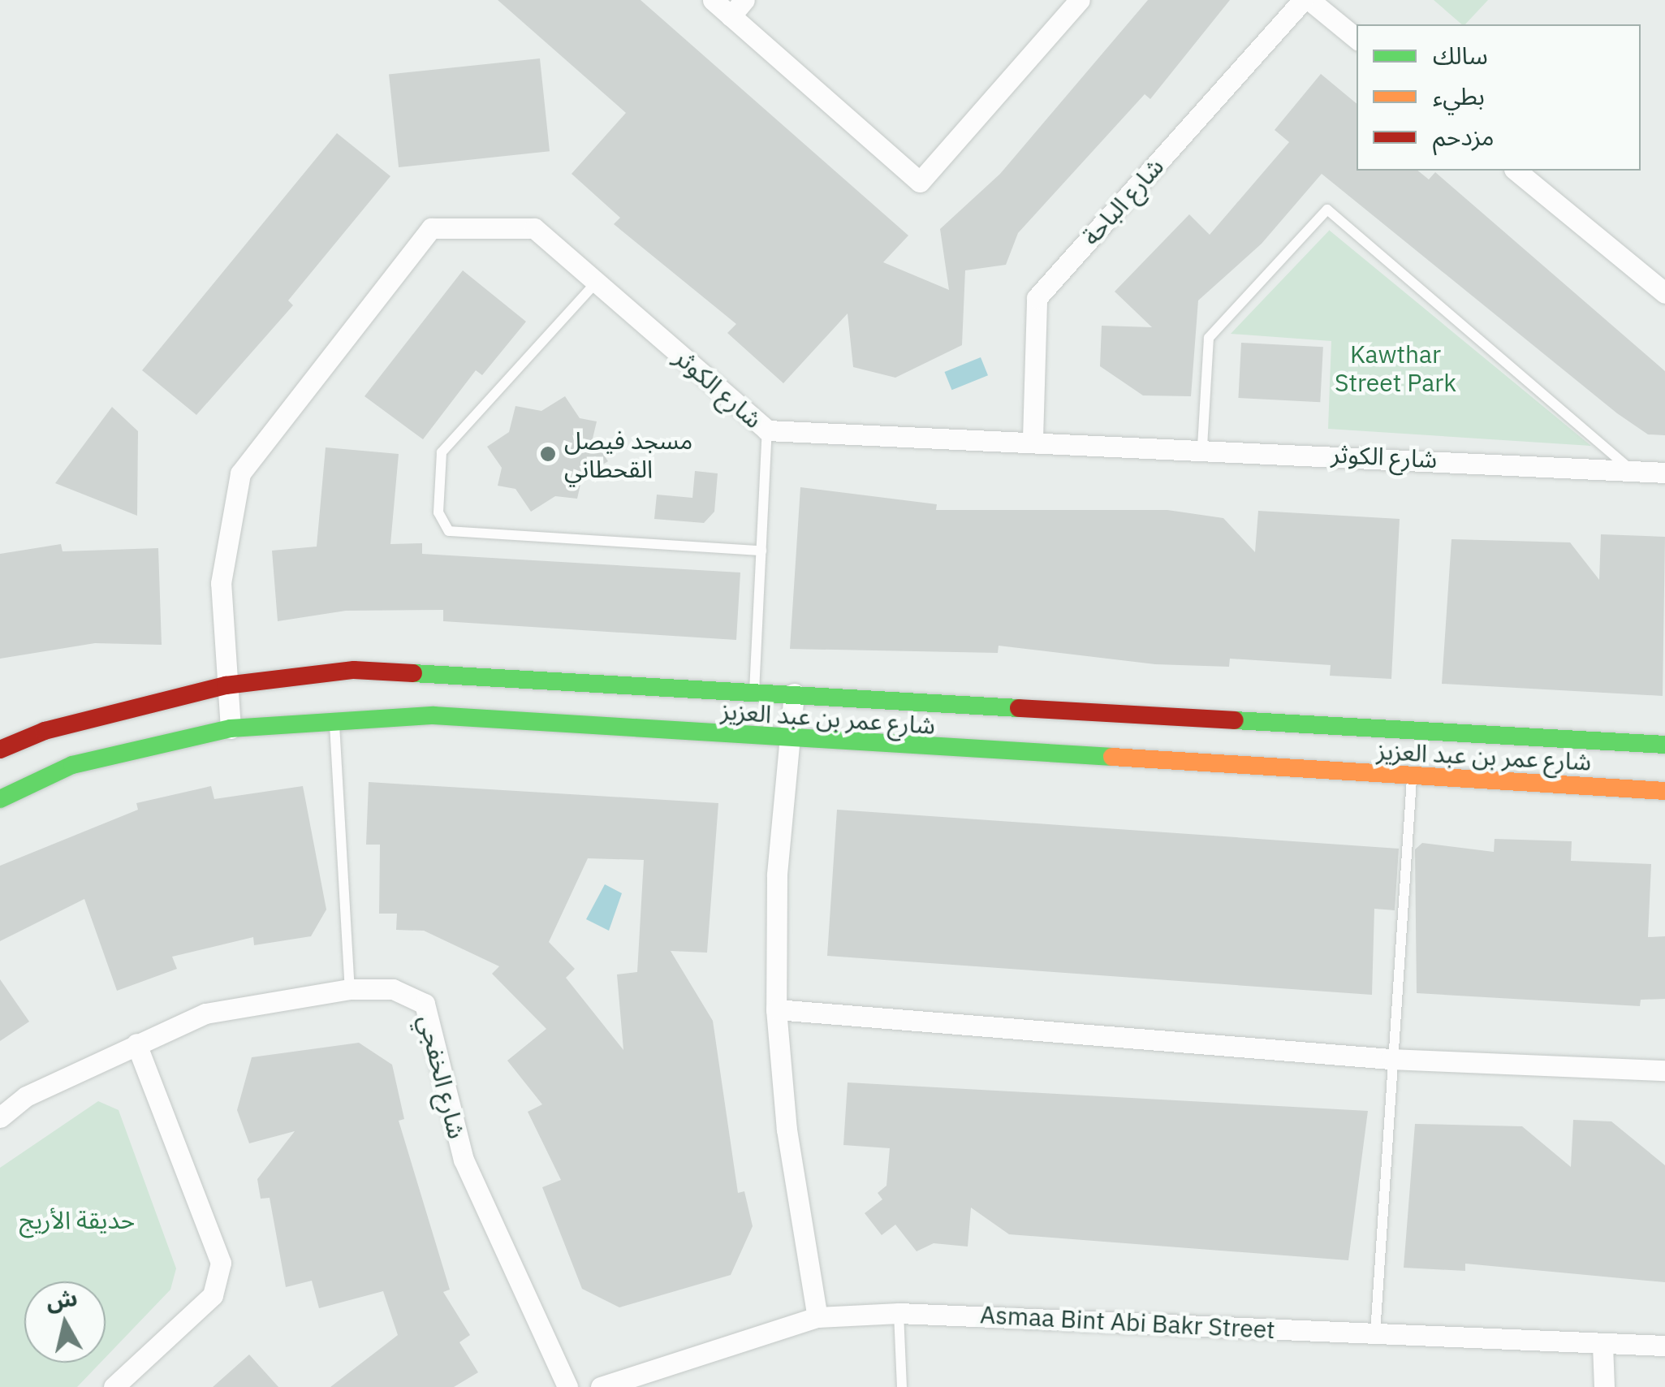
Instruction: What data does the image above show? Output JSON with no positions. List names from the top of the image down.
{
  "streets": {
    "street": [
      "شارع الباحة",
      "شارع الكوثر",
      "شارع عمر بن عبد العزيز",
      "شارع الخفجي",
      "Asmaa Bint Abi Bakr Street"
    ]
  },
  "crossings": [
    ["شارع الباحة", "شارع الكوثر"],
    ["شارع الكوثر", "شارع عمر بن عبد العزيز"]
  ],
  "parks": ["Kawthar Street Park", "حديقة الأريج"],
  "places": ["مسجد فيصل القحطاني"],
  "legend": ["سالك", "بطيء", "مزدحم"],
  "north": "top"
}
